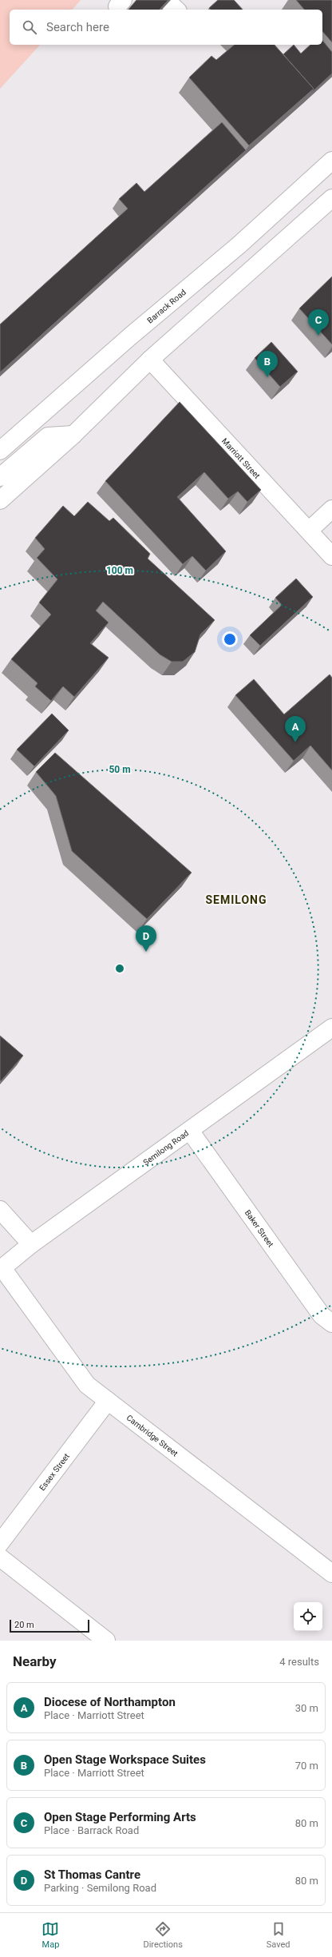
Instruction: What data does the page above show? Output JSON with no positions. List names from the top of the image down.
{
  "streets": {
    "main road": [
      "Barrack Road",
      "Marriott Street",
      "Semilong Road",
      "Baker Street",
      "Cambridge Street",
      "Essex Street"
    ]
  },
  "crossings": [
    ["Semilong Road", "Baker Street"],
    ["Semilong Road", "Cambridge Street"],
    ["Cambridge Street", "Essex Street"]
  ],
  "districts": ["SEMILONG"],
  "scale_bar": "20 m",
  "page": {
    "search": "Search here",
    "pins": [
      "C",
      "B",
      "A",
      "D"
    ],
    "scale": "20 m",
    "heading": ["Nearby", "4 results"],
    "list": [
      {
        "mark": "A",
        "name": "Diocese of Northampton",
        "note": "Place · Marriott Street",
        "value": "30 m"
      },
      {
        "mark": "B",
        "name": "Open Stage Workspace Suites",
        "note": "Place · Marriott Street",
        "value": "70 m"
      },
      {
        "mark": "C",
        "name": "Open Stage Performing Arts",
        "note": "Place · Barrack Road",
        "value": "80 m"
      },
      {
        "mark": "D",
        "name": "St Thomas Cantre",
        "note": "Parking · Semilong Road",
        "value": "80 m"
      }
    ],
    "nav": ["Map", "Directions", "Saved"]
  },
  "rings": ["100 m", "50 m"]
}
